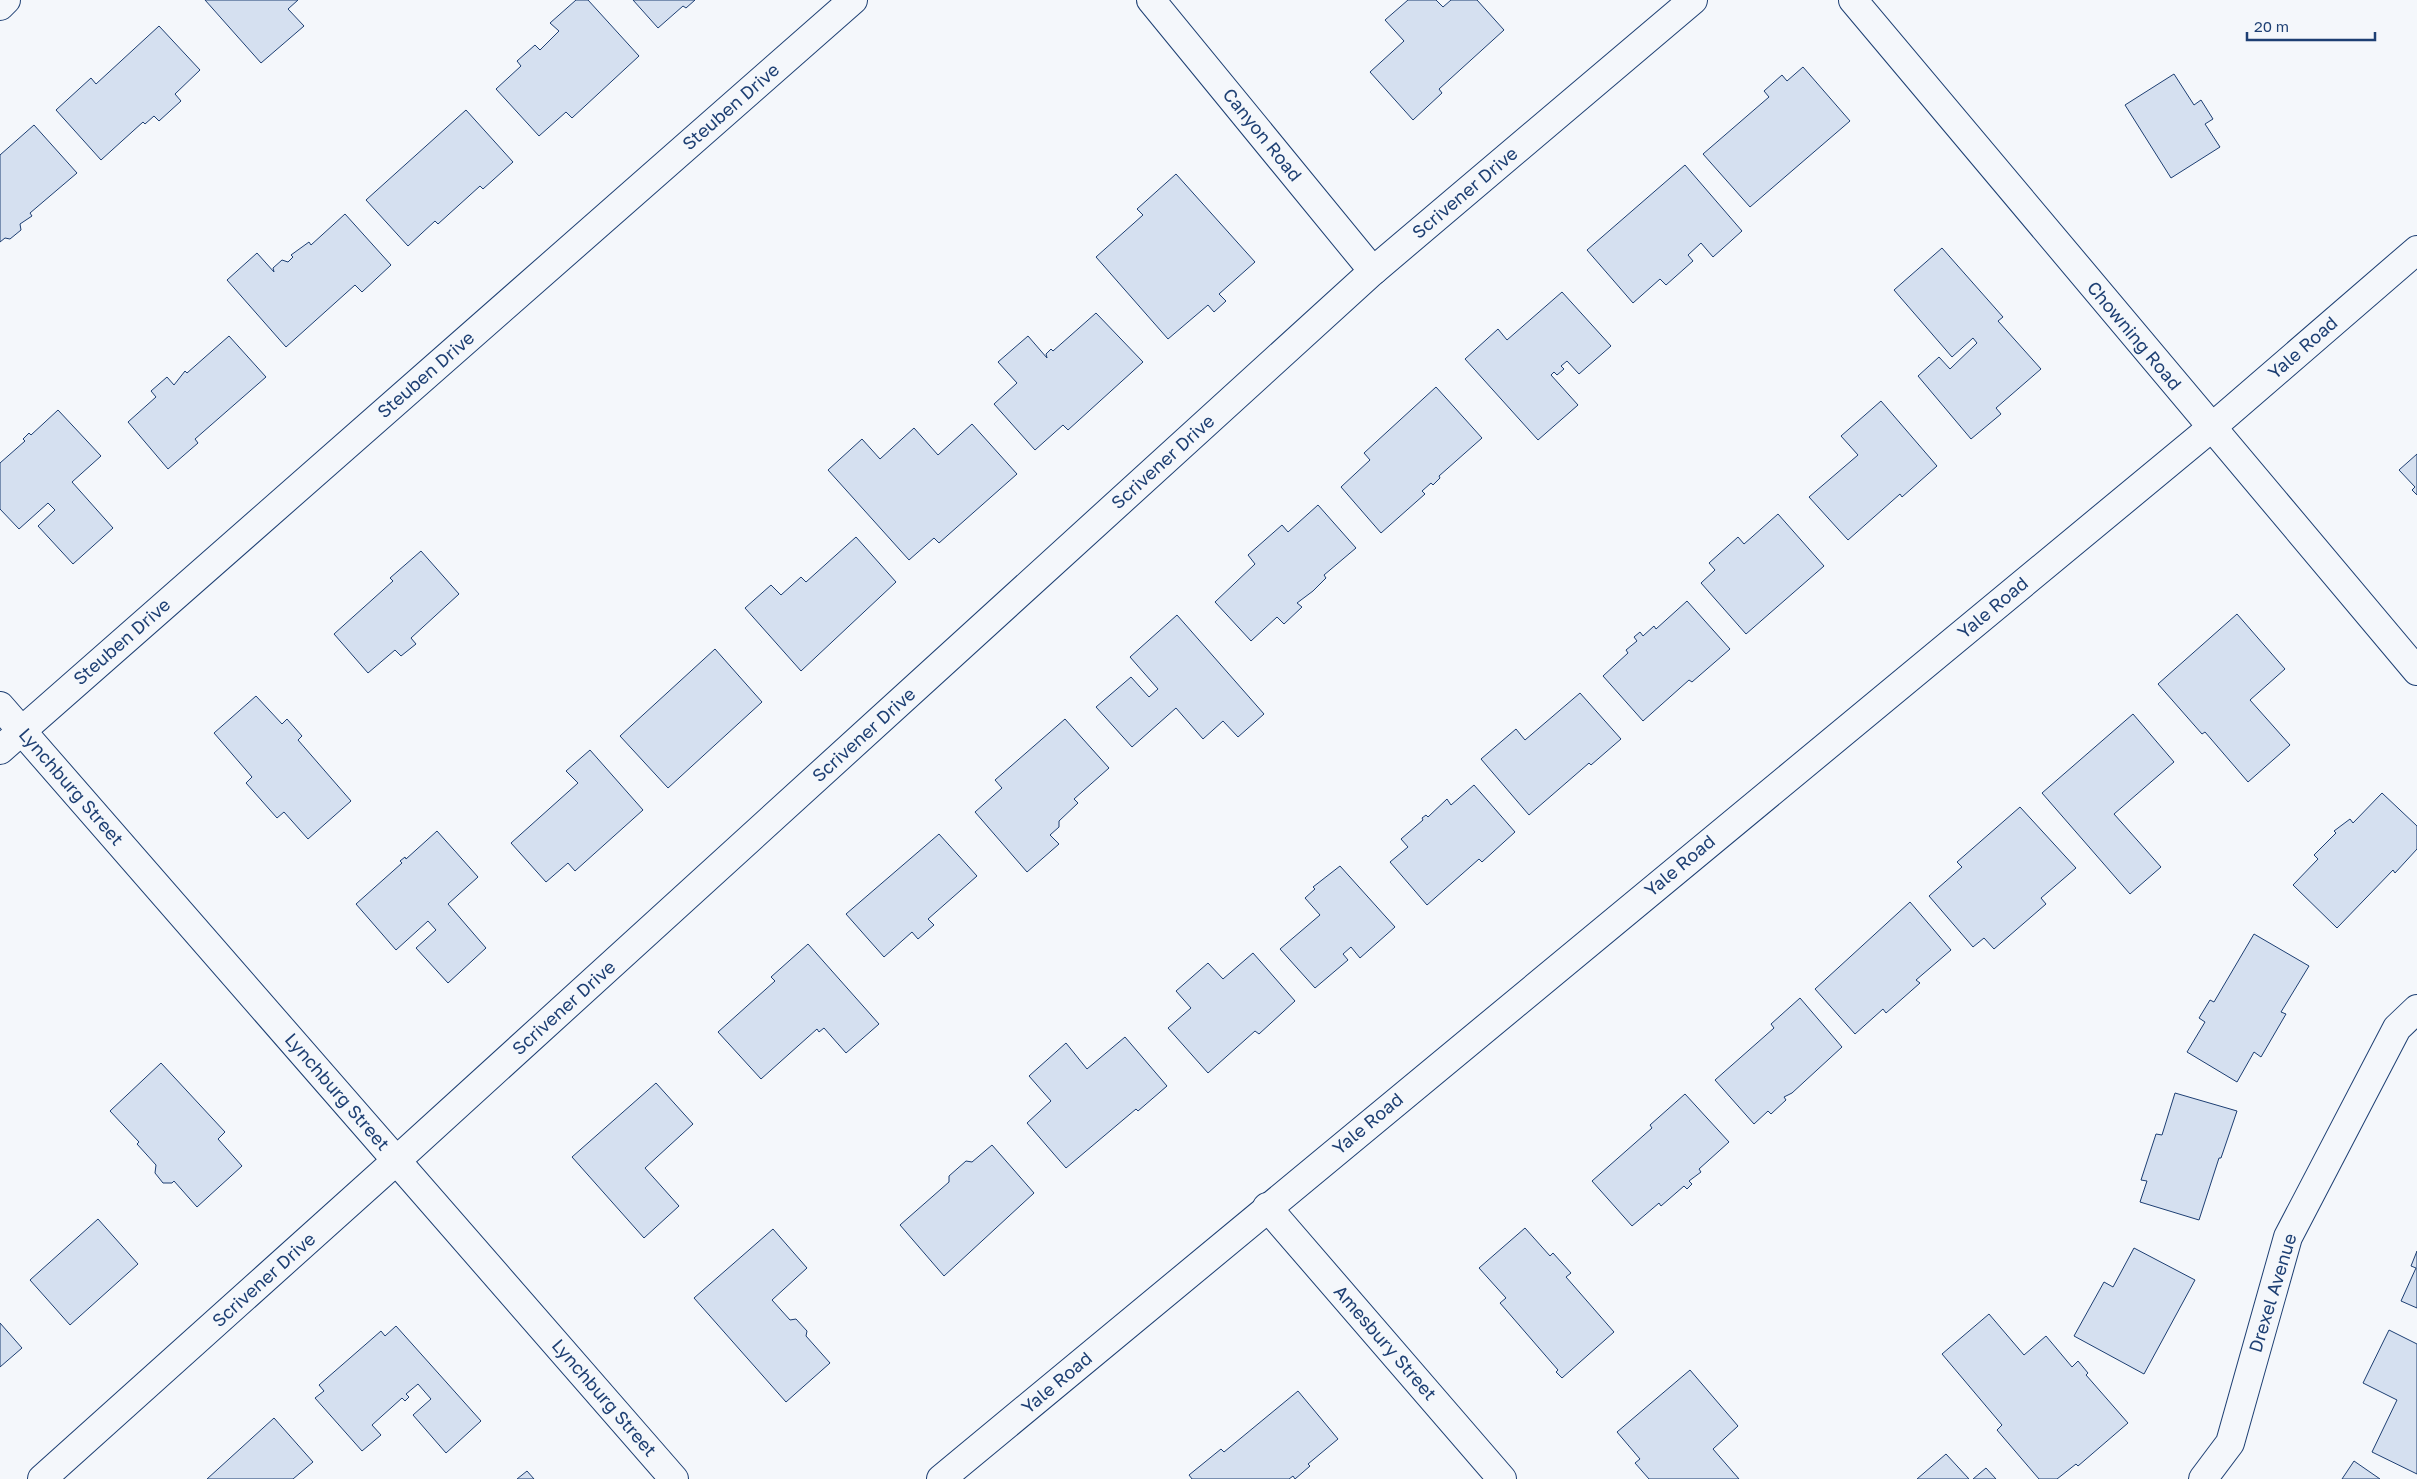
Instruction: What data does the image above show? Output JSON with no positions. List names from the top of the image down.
{
  "streets": {
    "street": [
      "Steuben Drive",
      "Canyon Road",
      "Scrivener Drive",
      "Chowning Road",
      "Yale Road",
      "Lynchburg Street",
      "Drexel Avenue",
      "Amesbury Street"
    ]
  },
  "crossings": [
    ["Steuben Drive", "Lynchburg Street"],
    ["Canyon Road", "Scrivener Drive"],
    ["Scrivener Drive", "Lynchburg Street"],
    ["Chowning Road", "Yale Road"],
    ["Yale Road", "Amesbury Street"]
  ],
  "scale_bar": "20 m"
}
